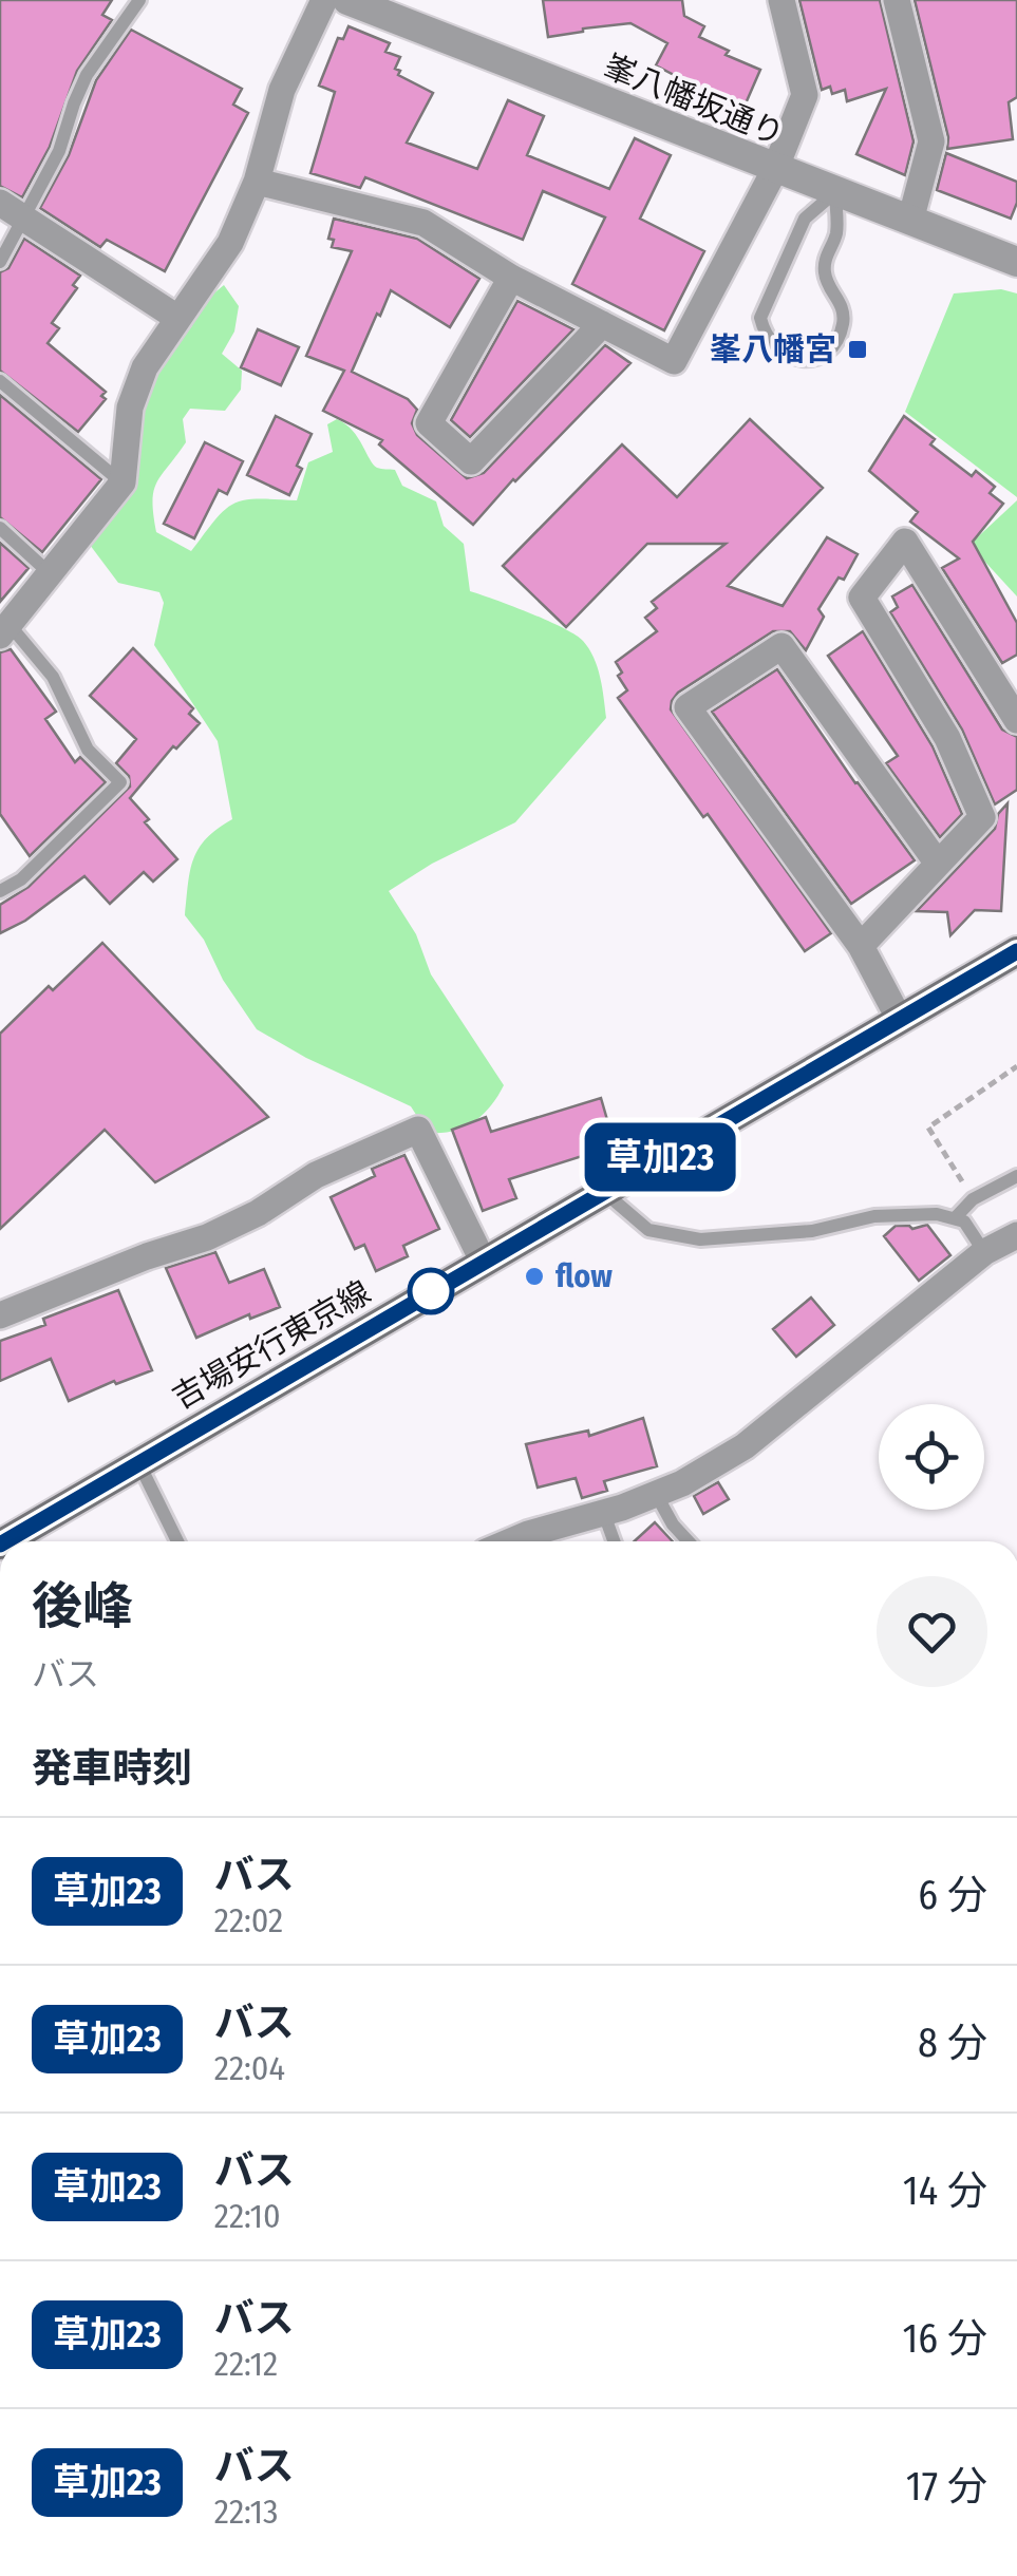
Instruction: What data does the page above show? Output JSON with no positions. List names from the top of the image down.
{
  "streets": {
    "main road": ["吉場安行東京線"],
    "street": ["峯八幡坂通り"]
  },
  "places": {
    "transit": ["峯八幡宮"],
    "other": ["flow"]
  },
  "lines": ["bus line 草加23"],
  "page": {
    "on_map": "草加23",
    "heading": [
      ["後峰", "バス"],
      "発車時刻"
    ],
    "list": [
      {
        "mark": "草加23",
        "name": "バス",
        "note": "22:02",
        "value": "6 分"
      },
      {
        "mark": "草加23",
        "name": "バス",
        "note": "22:04",
        "value": "8 分"
      },
      {
        "mark": "草加23",
        "name": "バス",
        "note": "22:10",
        "value": "14 分"
      },
      {
        "mark": "草加23",
        "name": "バス",
        "note": "22:12",
        "value": "16 分"
      },
      {
        "mark": "草加23",
        "name": "バス",
        "note": "22:13",
        "value": "17 分"
      }
    ]
  }
}
